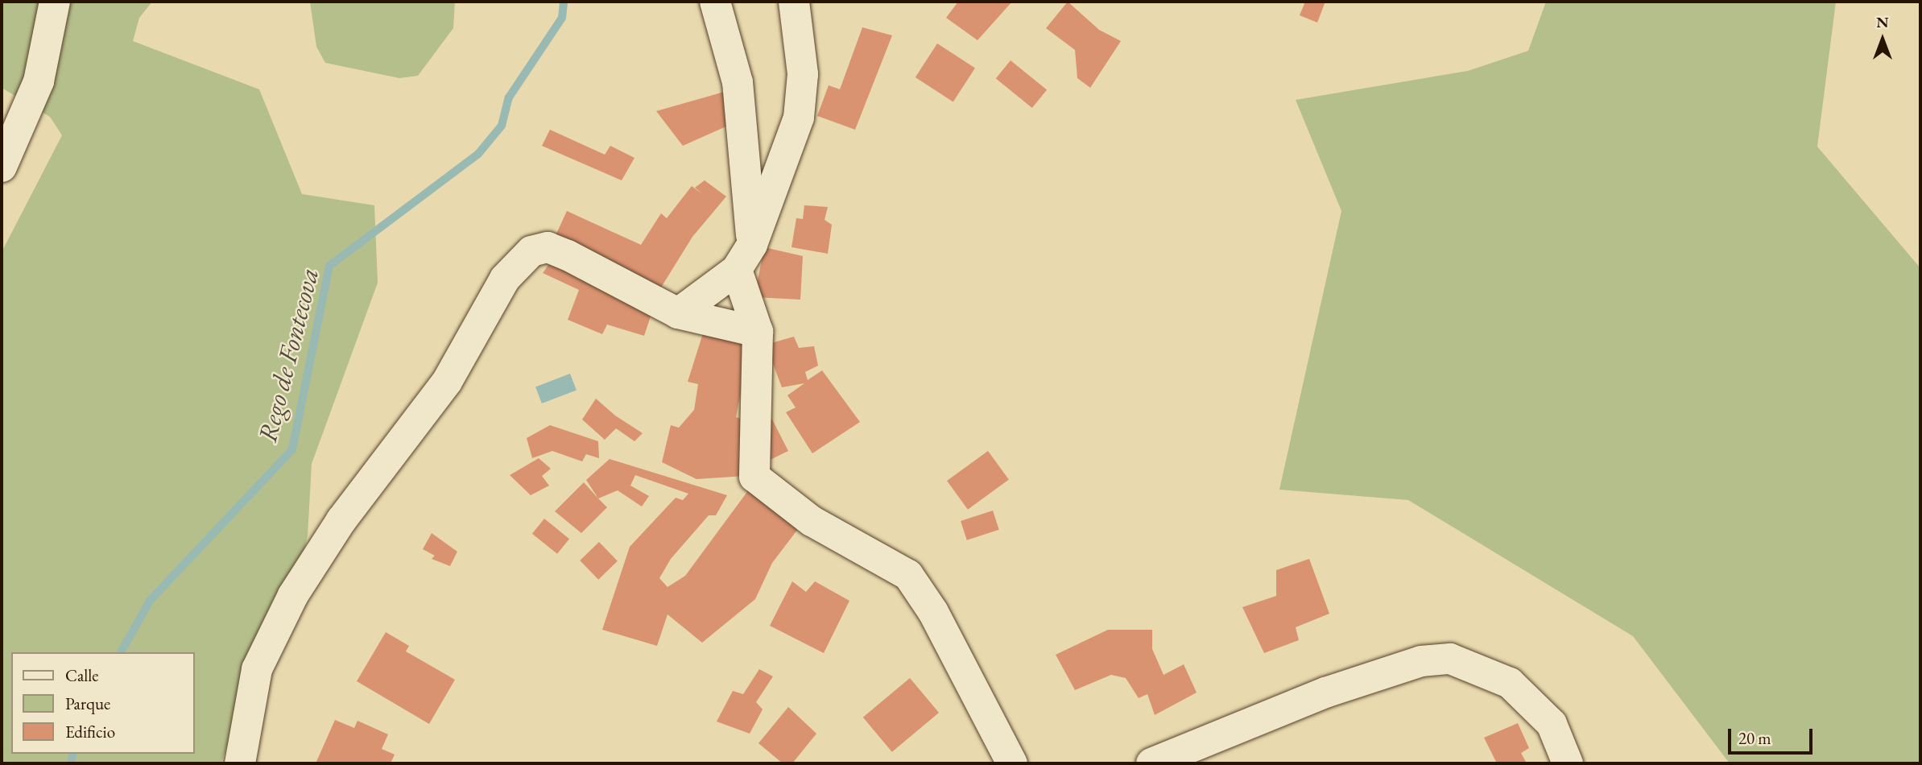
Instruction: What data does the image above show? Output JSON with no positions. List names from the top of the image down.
{
  "water": ["Rego de Fontecova"],
  "legend": ["Calle", "Parque", "Edificio"],
  "scale_bar": "20 m",
  "north": "top"
}
